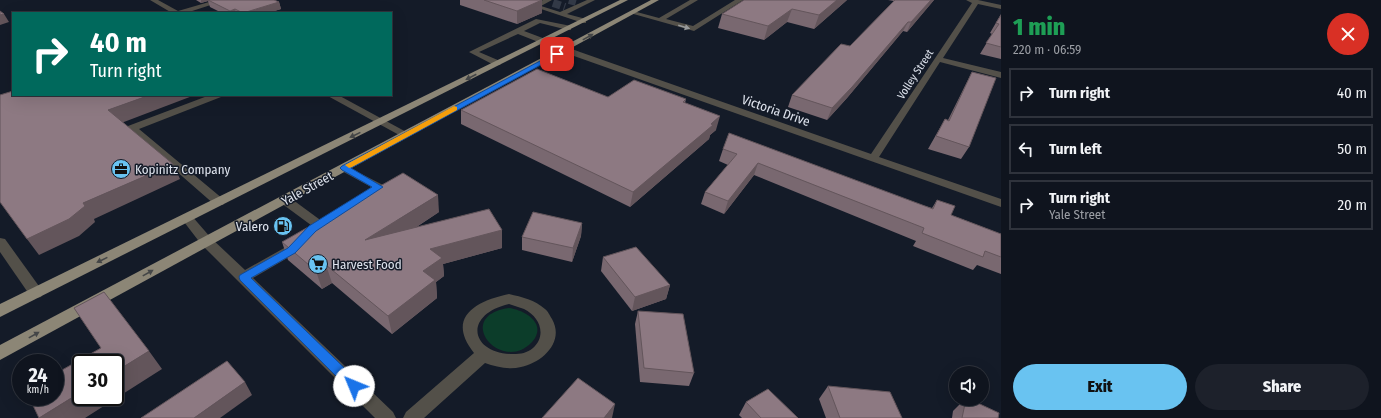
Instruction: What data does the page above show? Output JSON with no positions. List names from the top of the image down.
{
  "streets": {
    "main road": ["Yale Street"],
    "street": ["Volley Street", "Victoria Drive"]
  },
  "crossings": [
    ["Volley Street", "Victoria Drive"],
    ["Victoria Drive", "Yale Street"]
  ],
  "places": {
    "office": ["Kopinitz Company"],
    "fuel station": ["Valero"],
    "supermarket": ["Harvest Food"]
  },
  "page": {
    "heading": ["1 min", "220 m · 06:59"],
    "turn": ["40 m", "Turn right"],
    "list": [
      {
        "name": "Turn right",
        "value": "40 m"
      },
      {
        "name": "Turn left",
        "value": "50 m"
      },
      {
        "name": "Turn right",
        "note": "Yale Street",
        "value": "20 m"
      }
    ],
    "speed": "24 km/h",
    "limit": "30",
    "buttons": ["Exit", "Share"]
  }
}
